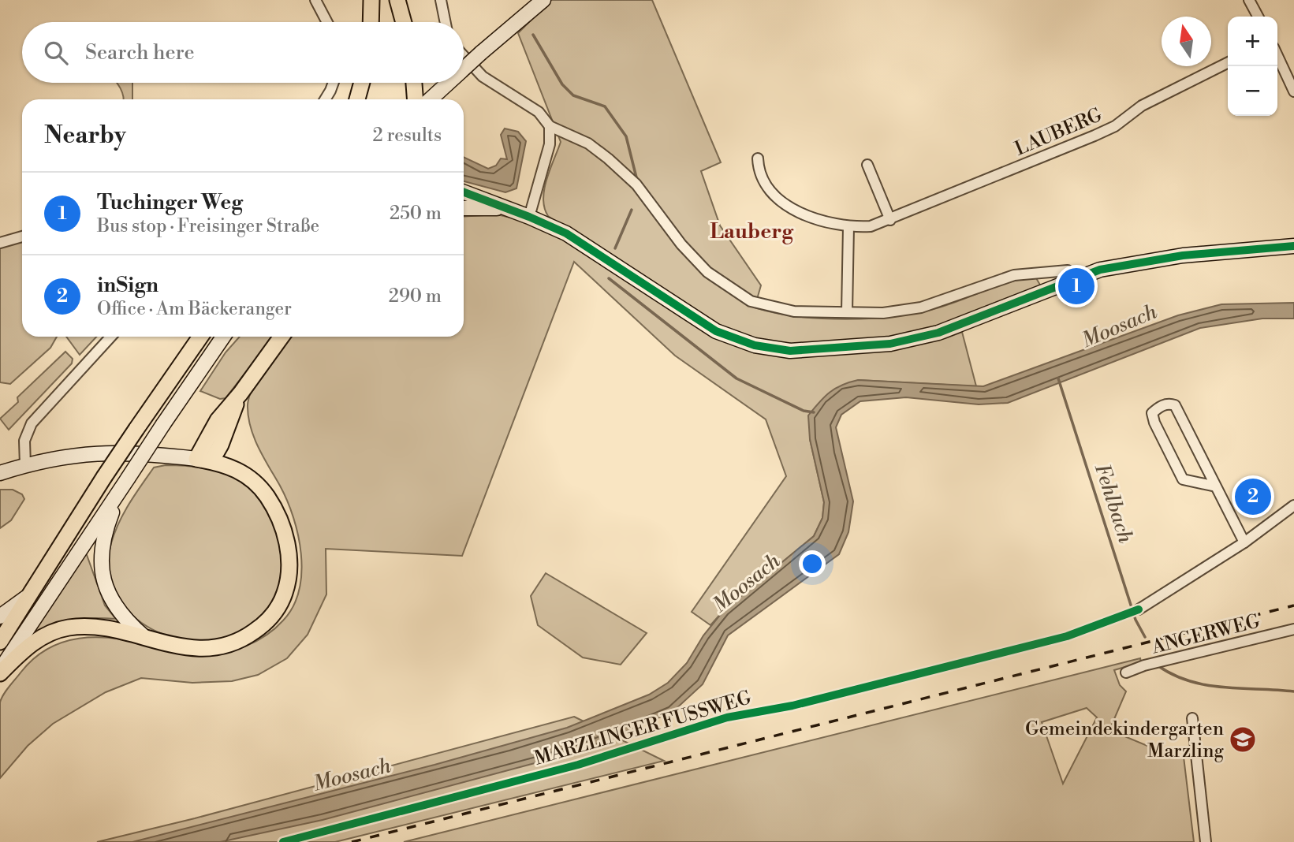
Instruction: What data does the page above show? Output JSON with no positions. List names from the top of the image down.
{
  "streets": {
    "street": ["LAUBERG", "ANGERWEG"],
    "cycle path": ["MARZLINGER FUSSWEG"]
  },
  "districts": ["Lauberg"],
  "water": ["Moosach", "Fehlbach"],
  "places": {
    "school or university": ["Gemeindekindergarten Marzling"]
  },
  "north": "top",
  "page": {
    "map_buttons": ["+", "−"],
    "search": "Search here",
    "heading": ["Nearby", "2 results"],
    "list": [
      {
        "mark": "1",
        "name": "Tuchinger Weg",
        "note": "Bus stop · Freisinger Straße",
        "value": "250 m"
      },
      {
        "mark": "2",
        "name": "inSign",
        "note": "Office · Am Bäckeranger",
        "value": "290 m"
      }
    ],
    "pins": ["1", "2"]
  }
}
